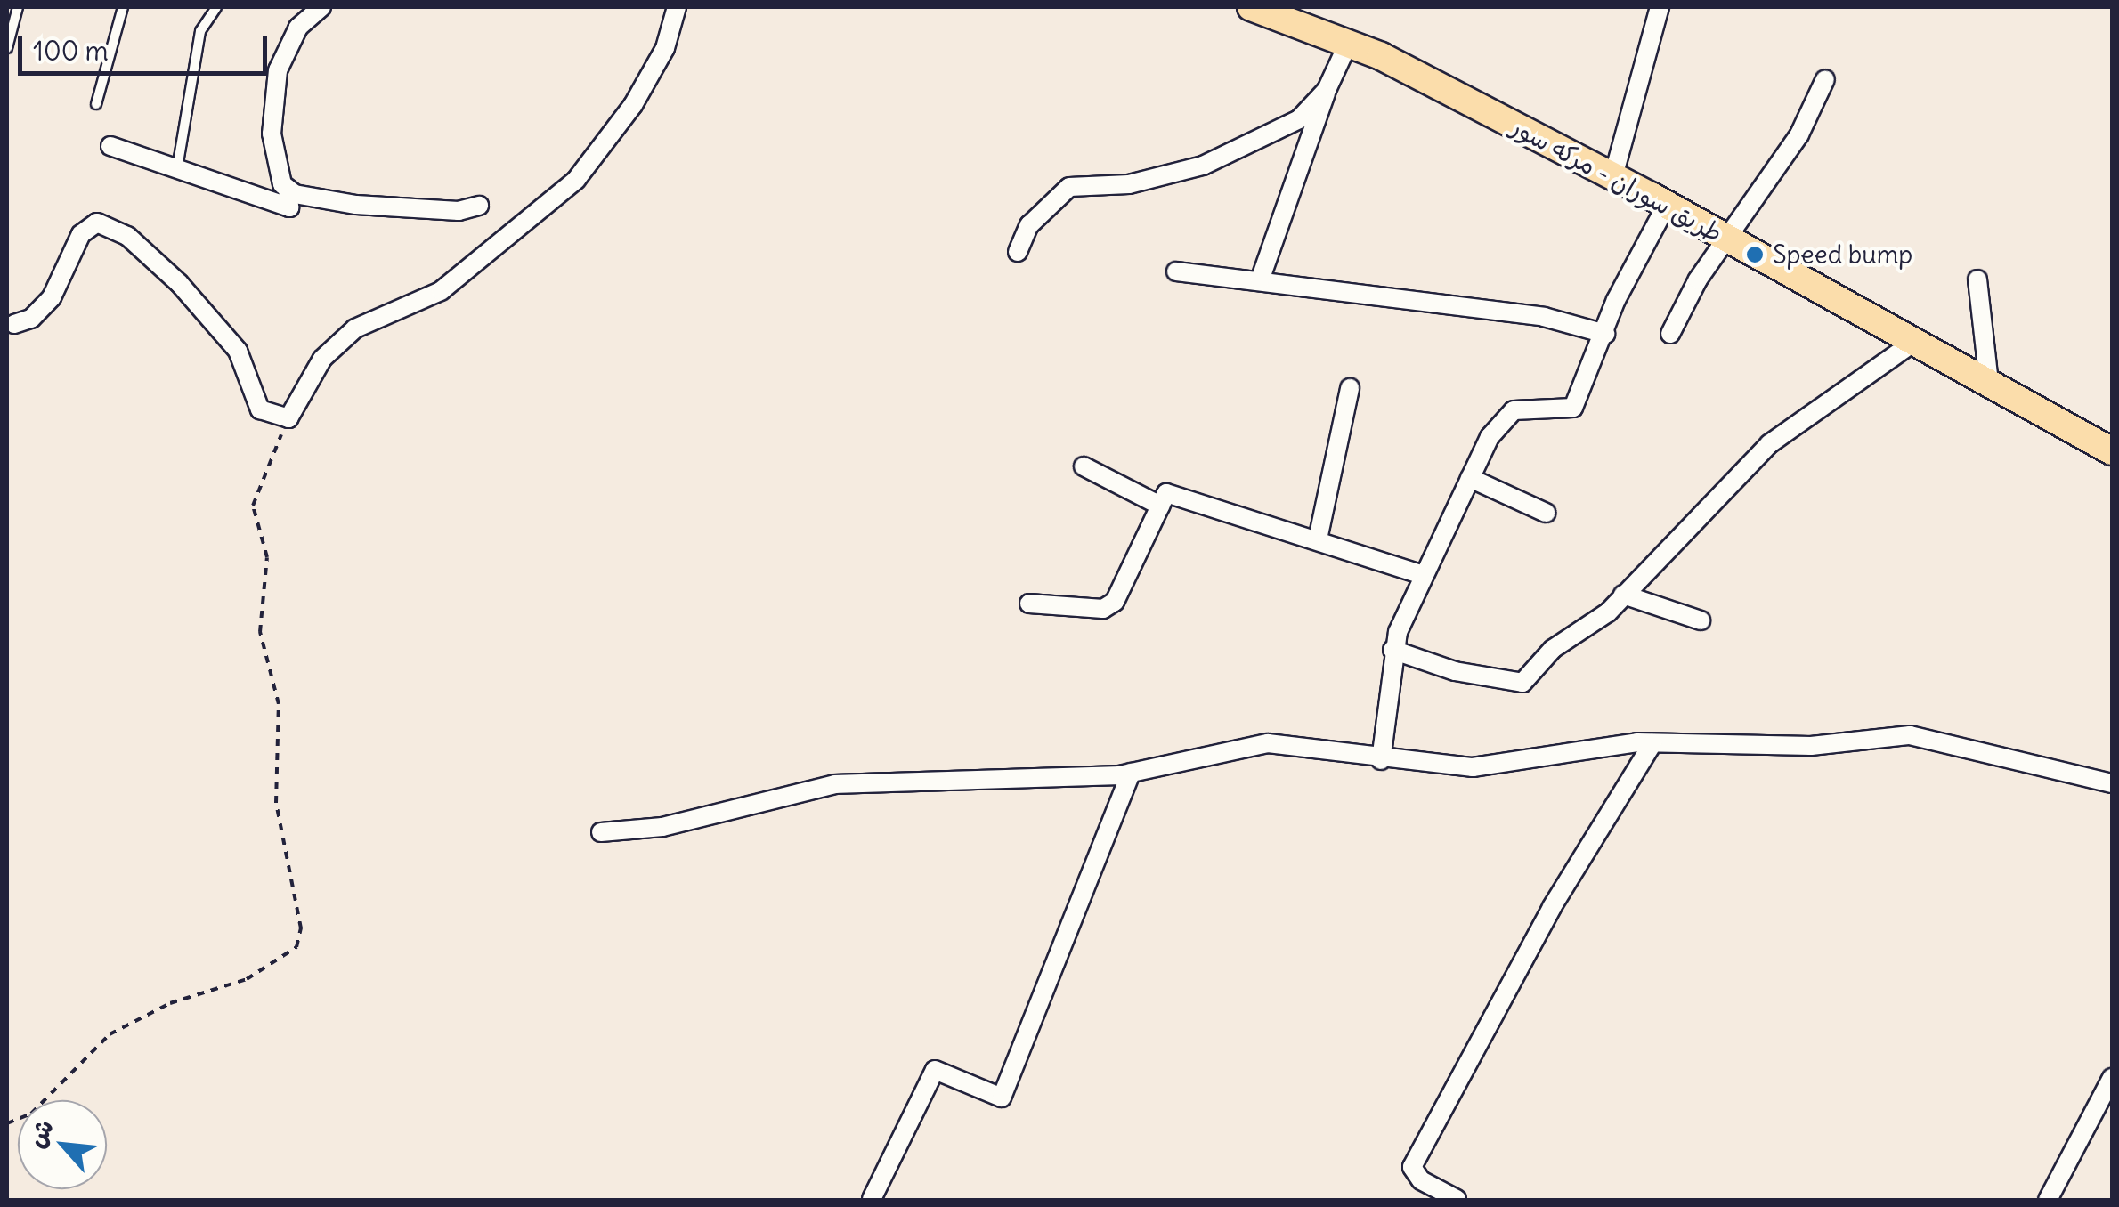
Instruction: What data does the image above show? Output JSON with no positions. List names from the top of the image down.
{
  "streets": {
    "main road": ["طريق سوران - مركه سور"]
  },
  "places": ["Speed bump"],
  "scale_bar": "100 m",
  "north": "top left"
}
